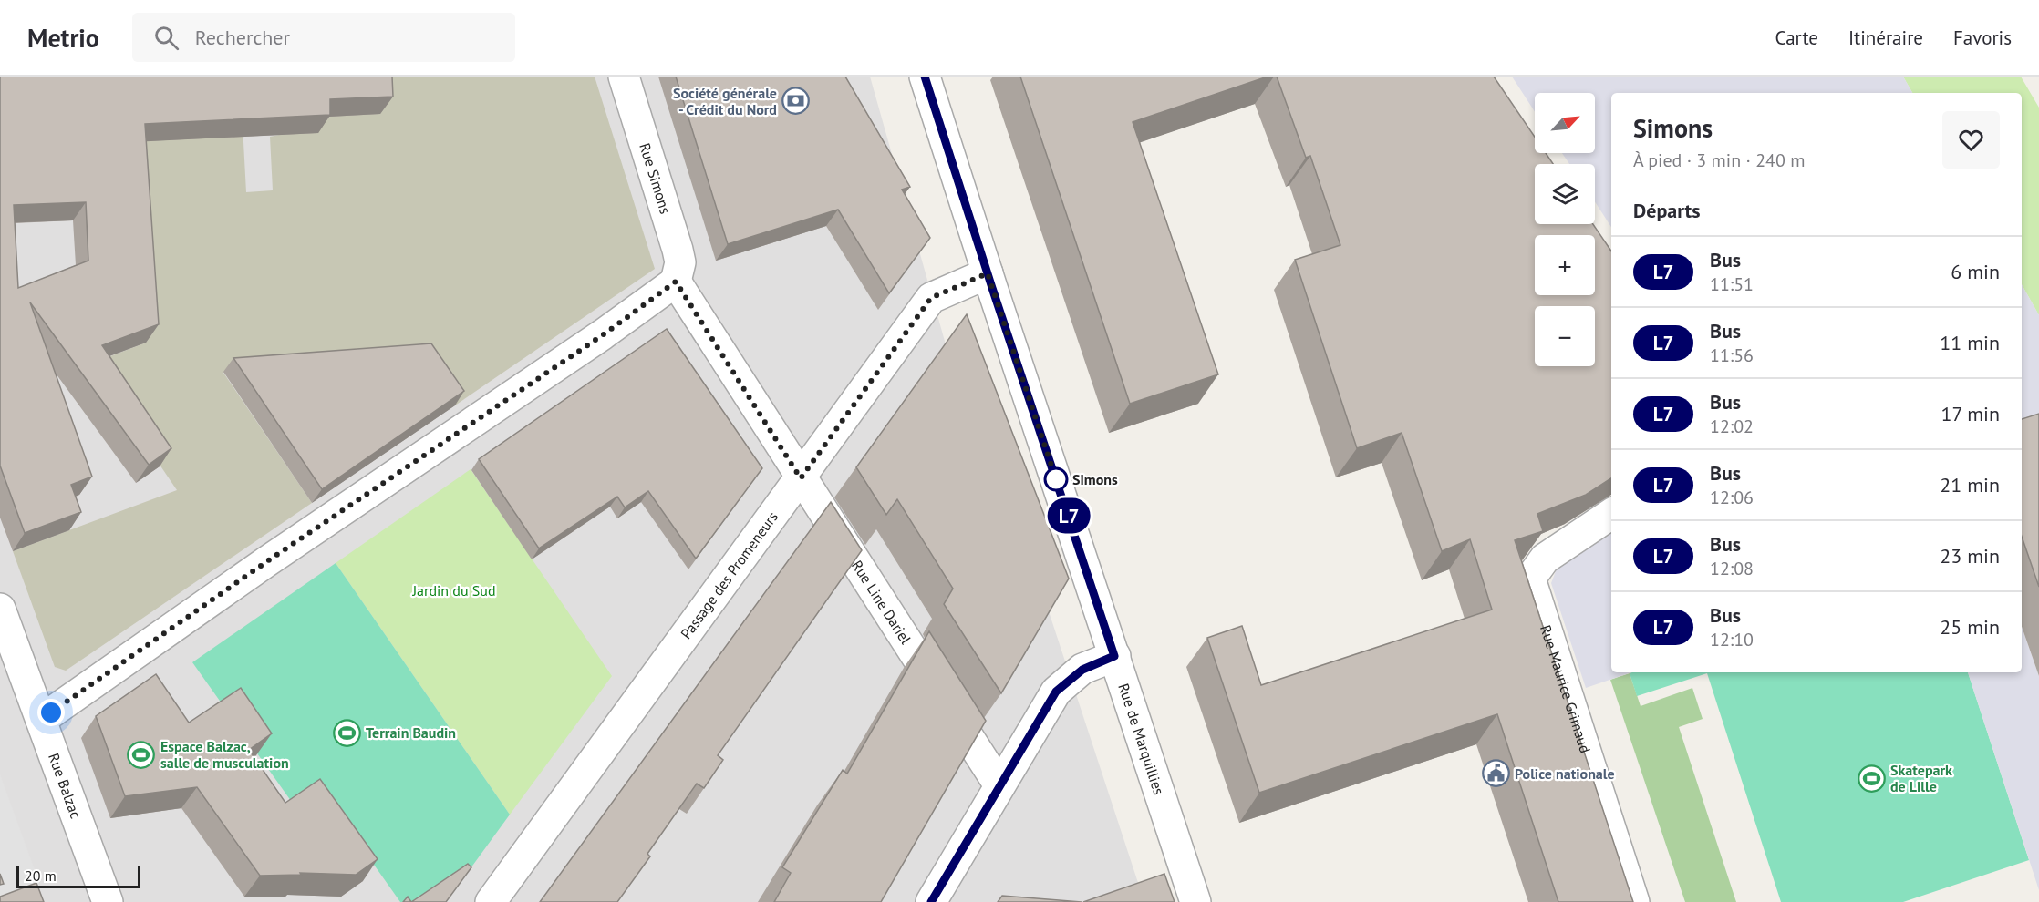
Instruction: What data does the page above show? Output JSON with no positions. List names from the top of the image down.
{
  "streets": {
    "street": [
      "Rue Simons",
      "Passage des Promeneurs",
      "Rue Line Dariel",
      "Rue Maurice Grimaud",
      "Rue de Marquillies",
      "Rue Balzac"
    ]
  },
  "crossings": [
    ["Rue Simons", "Rue Line Dariel"],
    ["Passage des Promeneurs", "Rue Line Dariel"],
    ["Passage des Promeneurs", "Rue de Marquillies"]
  ],
  "parks": ["Jardin du Sud"],
  "places": {
    "bank": ["Société générale - Crédit du Nord"],
    "other": ["Simons"],
    "sports": ["Terrain Baudin", "Espace Balzac, salle de musculation", "Skatepark de Lille"],
    "public building": ["Police nationale"]
  },
  "lines": ["bus line L7"],
  "scale_bar": "20 m",
  "north": "top right",
  "page": {
    "header": "Metrio",
    "search": "Rechercher",
    "nav": ["Carte", "Itinéraire", "Favoris"],
    "on_map": "L7",
    "map_buttons": ["+", "−"],
    "heading": [
      ["Simons", "À pied · 3 min · 240 m"],
      "Départs"
    ],
    "list": [
      {
        "mark": "L7",
        "name": "Bus",
        "note": "11:51",
        "value": "6 min"
      },
      {
        "mark": "L7",
        "name": "Bus",
        "note": "11:56",
        "value": "11 min"
      },
      {
        "mark": "L7",
        "name": "Bus",
        "note": "12:02",
        "value": "17 min"
      },
      {
        "mark": "L7",
        "name": "Bus",
        "note": "12:06",
        "value": "21 min"
      },
      {
        "mark": "L7",
        "name": "Bus",
        "note": "12:08",
        "value": "23 min"
      },
      {
        "mark": "L7",
        "name": "Bus",
        "note": "12:10",
        "value": "25 min"
      }
    ],
    "scale": "20 m"
  }
}
